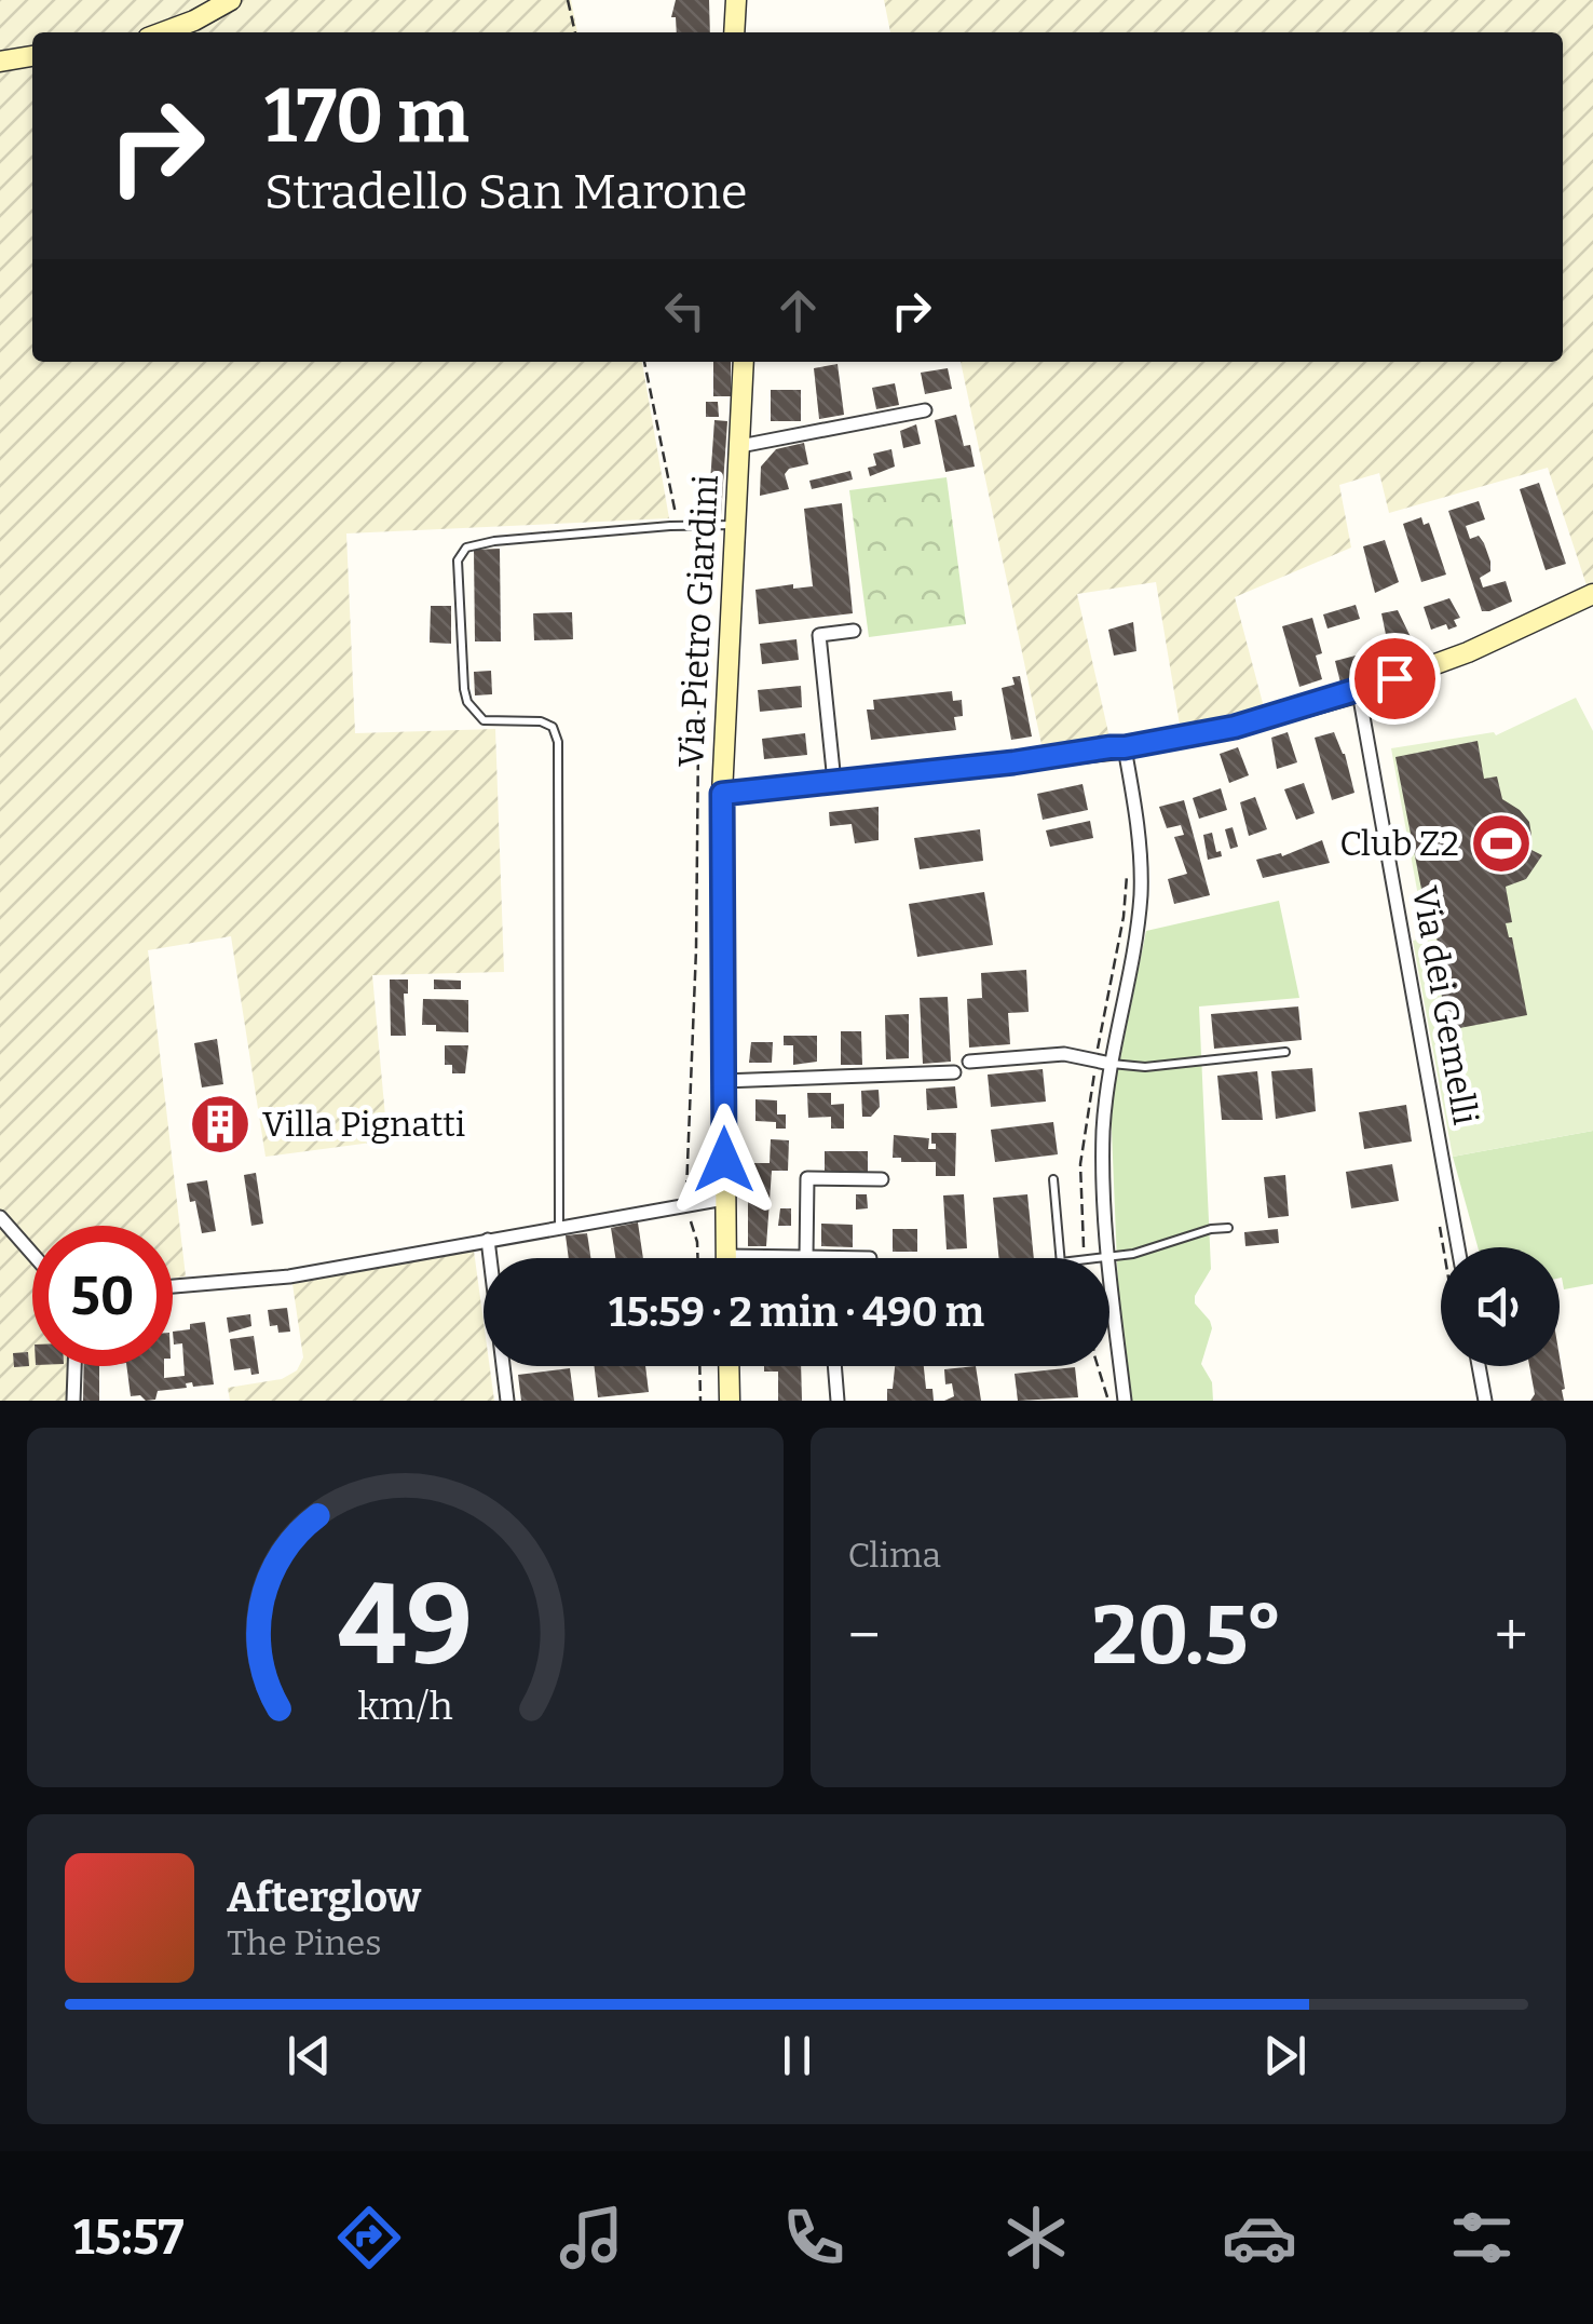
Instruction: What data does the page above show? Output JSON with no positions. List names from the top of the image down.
{
  "streets": {
    "street": ["Via Pietro Giardini", "Via dei Gemelli"]
  },
  "places": {
    "sports": ["Club Z2"],
    "building": ["Villa Pignatti"]
  },
  "page": {
    "turn": ["170 m", "Stradello San Marone"],
    "limit": "50",
    "trip": "15:59 · 2 min · 490 m",
    "tile": "Clima",
    "heat": ["−", "20.5°", "+"],
    "song": ["Afterglow", "The Pines"],
    "tabs": "15:57",
    "gauge": ["49", "km/h"]
  }
}
